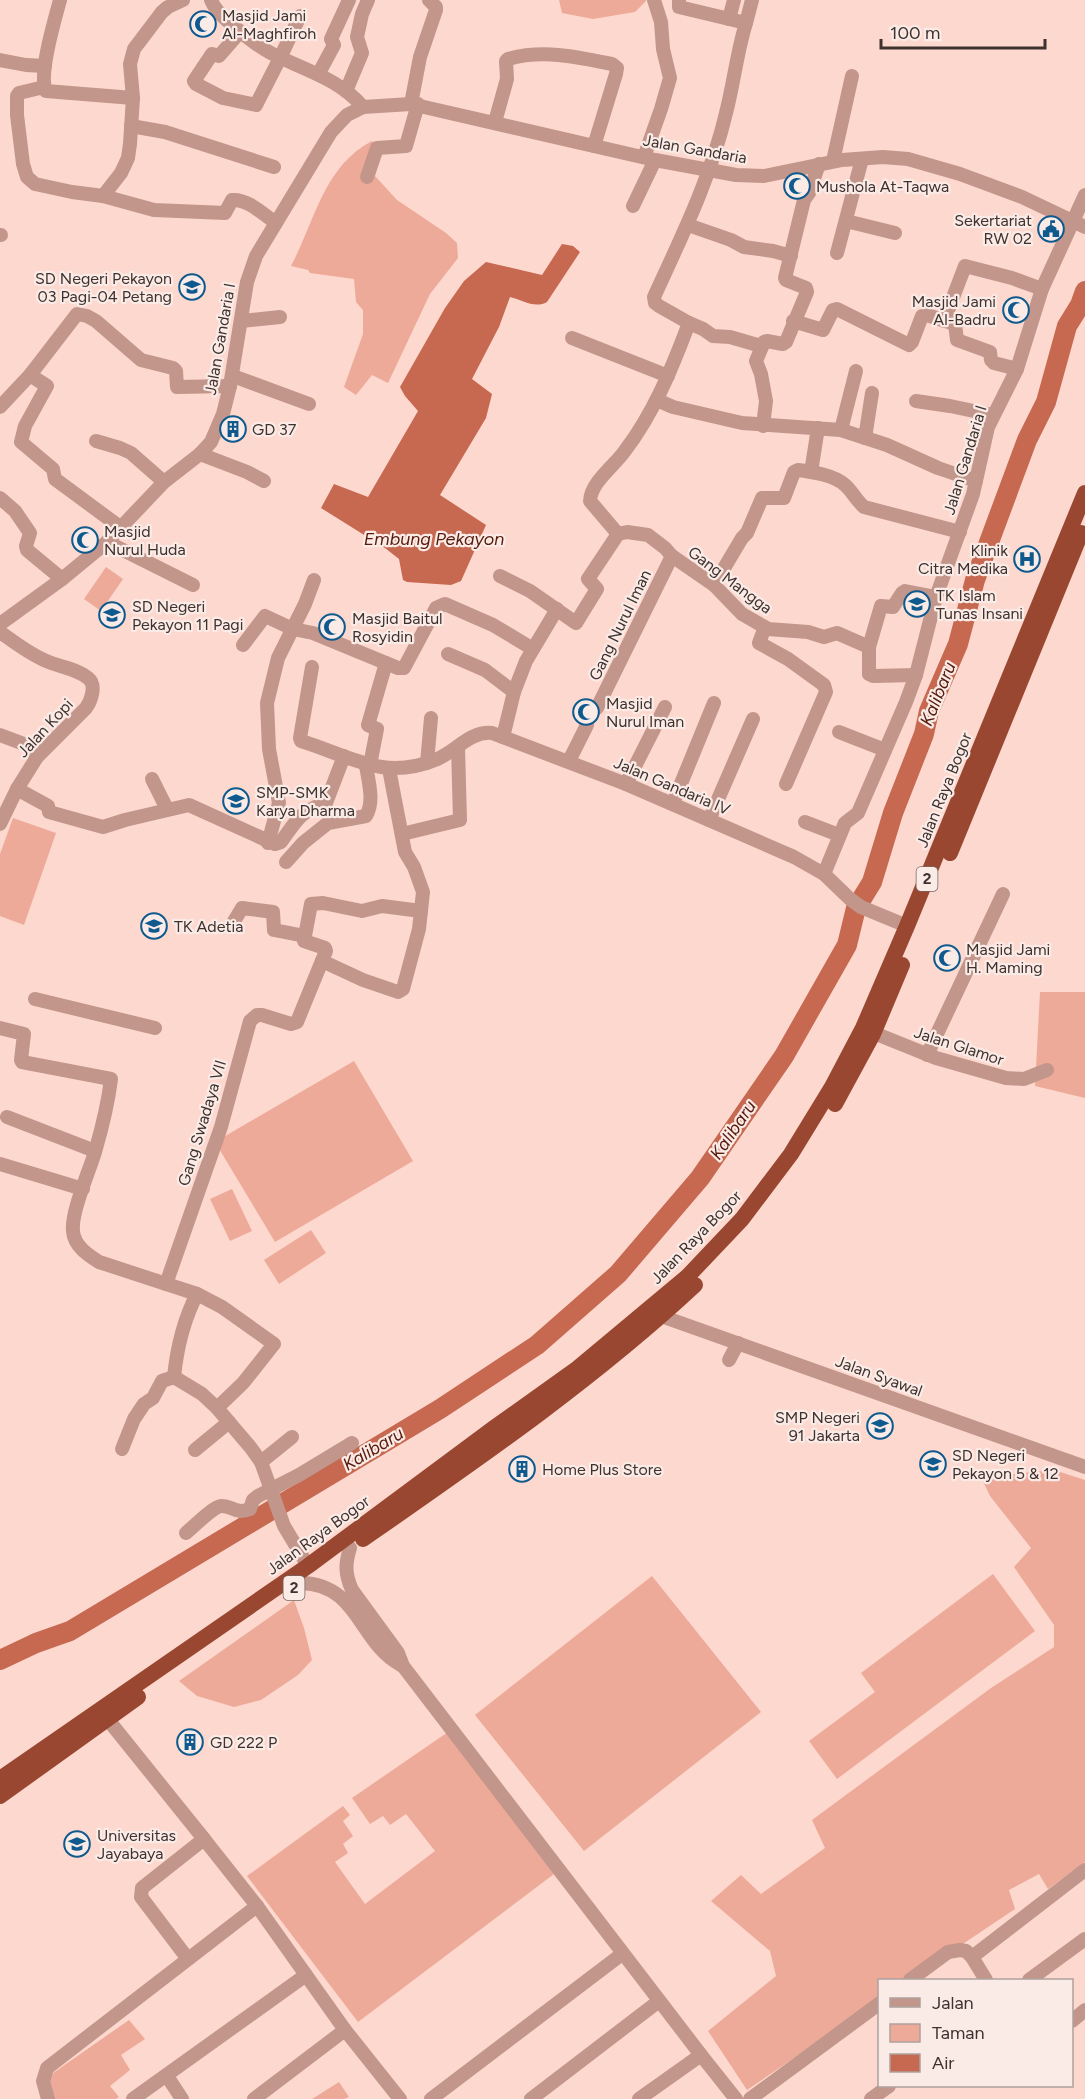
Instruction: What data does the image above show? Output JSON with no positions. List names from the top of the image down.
{
  "streets": {
    "highway": ["Jalan Raya Bogor", "2"],
    "street": [
      "Jalan Gandaria",
      "Jalan Gandaria I",
      "Gang Mangga",
      "Gang Nurul Iman",
      "Jalan Kopi",
      "Jalan Gandaria IV",
      "Jalan Glamor",
      "Gang Swadaya VII",
      "Jalan Syawal"
    ]
  },
  "crossings": [
    ["Jalan Gandaria", "Jalan Gandaria I"],
    ["Jalan Gandaria I", "Jalan Gandaria IV"],
    ["Gang Mangga", "Gang Nurul Iman"],
    ["Jalan Gandaria IV", "Jalan Raya Bogor"],
    ["Jalan Raya Bogor", "Jalan Glamor"],
    ["Jalan Raya Bogor", "Jalan Syawal"]
  ],
  "water": ["Embung Pekayon", "Kalibaru"],
  "places": {
    "mosque": [
      "Masjid Jami Al-Maghfiroh",
      "Mushola At-Taqwa",
      "Masjid Jami Al-Badru",
      "Masjid Nurul Huda",
      "Masjid Baitul Rosyidin",
      "Masjid Nurul Iman",
      "Masjid Jami H. Maming"
    ],
    "public building": ["Sekertariat RW 02"],
    "school or university": [
      "SD Negeri Pekayon 03 Pagi-04 Petang",
      "TK Islam Tunas Insani",
      "SD Negeri Pekayon 11 Pagi",
      "SMP-SMK Karya Dharma",
      "TK Adetia",
      "SMP Negeri 91 Jakarta",
      "SD Negeri Pekayon 5 & 12",
      "Universitas Jayabaya"
    ],
    "building": ["GD 37", "Home Plus Store", "GD 222 P"],
    "hospital": ["Klinik Citra Medika"]
  },
  "legend": ["Jalan", "Taman", "Air"],
  "scale_bar": "100 m"
}
